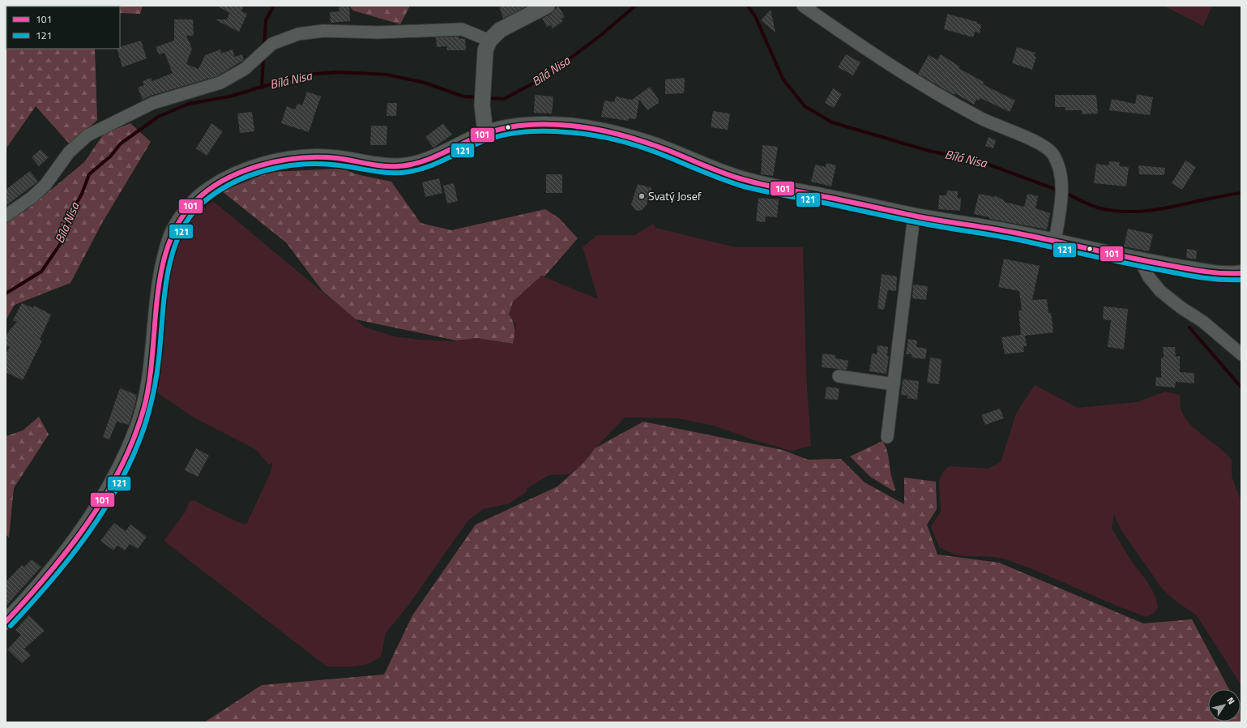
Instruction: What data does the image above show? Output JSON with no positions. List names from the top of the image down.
{
  "water": ["Bílá Nisa"],
  "places": ["Svatý Josef"],
  "lines": ["transit line 101", "transit line 121"],
  "legend": ["101", "121"],
  "north": "top right"
}
